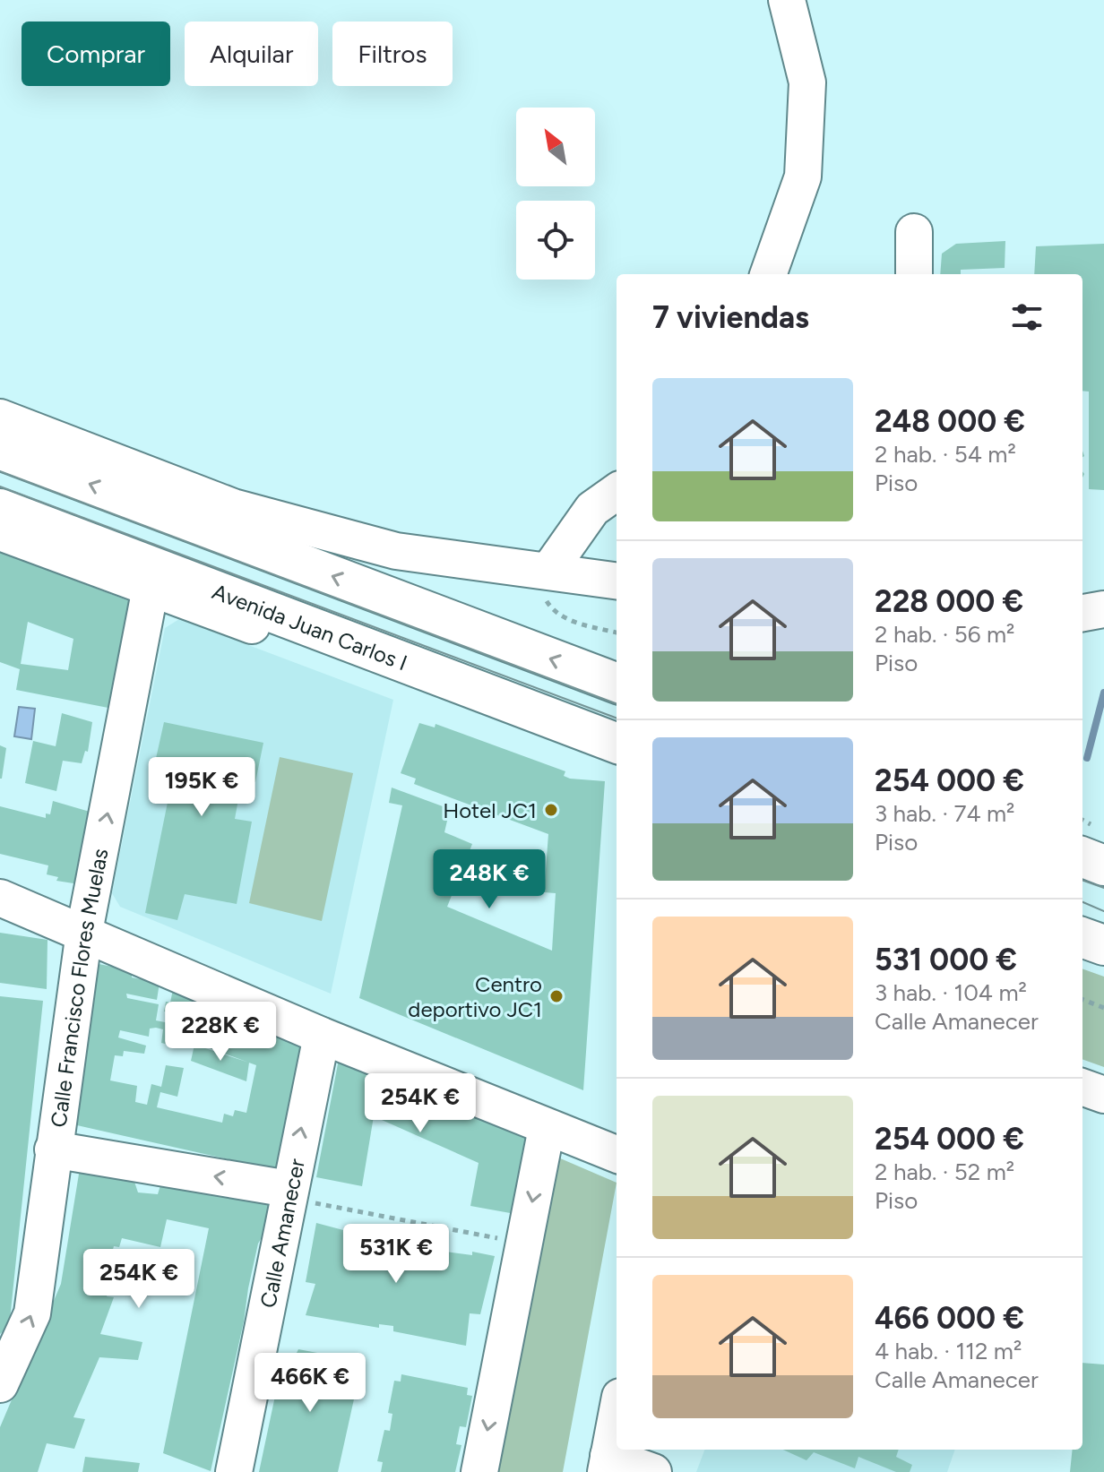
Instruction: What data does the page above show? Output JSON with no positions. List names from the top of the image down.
{
  "streets": {
    "main road": ["Avenida Juan Carlos I"],
    "street": ["Calle Francisco Flores Muelas", "Calle Amanecer"]
  },
  "one_way": ["Calle Francisco Flores Muelas"],
  "places": ["Hotel JC1", "Centro deportivo JC1"],
  "north": "top left",
  "page": {
    "chip": ["Comprar", "Alquilar", "Filtros"],
    "heading": "7 viviendas",
    "list": [
      {
        "name": "248 000 €",
        "note": "2 hab. · 54 m² · Piso"
      },
      {
        "name": "228 000 €",
        "note": "2 hab. · 56 m² · Piso"
      },
      {
        "name": "254 000 €",
        "note": "3 hab. · 74 m² · Piso"
      },
      {
        "name": "531 000 €",
        "note": "3 hab. · 104 m² · Calle Amanecer"
      },
      {
        "name": "254 000 €",
        "note": "2 hab. · 52 m² · Piso"
      },
      {
        "name": "466 000 €",
        "note": "4 hab. · 112 m² · Calle Amanecer"
      }
    ],
    "price": [
      "195K €",
      "248K €",
      "228K €",
      "254K €",
      "531K €",
      "254K €",
      "466K €"
    ]
  }
}
